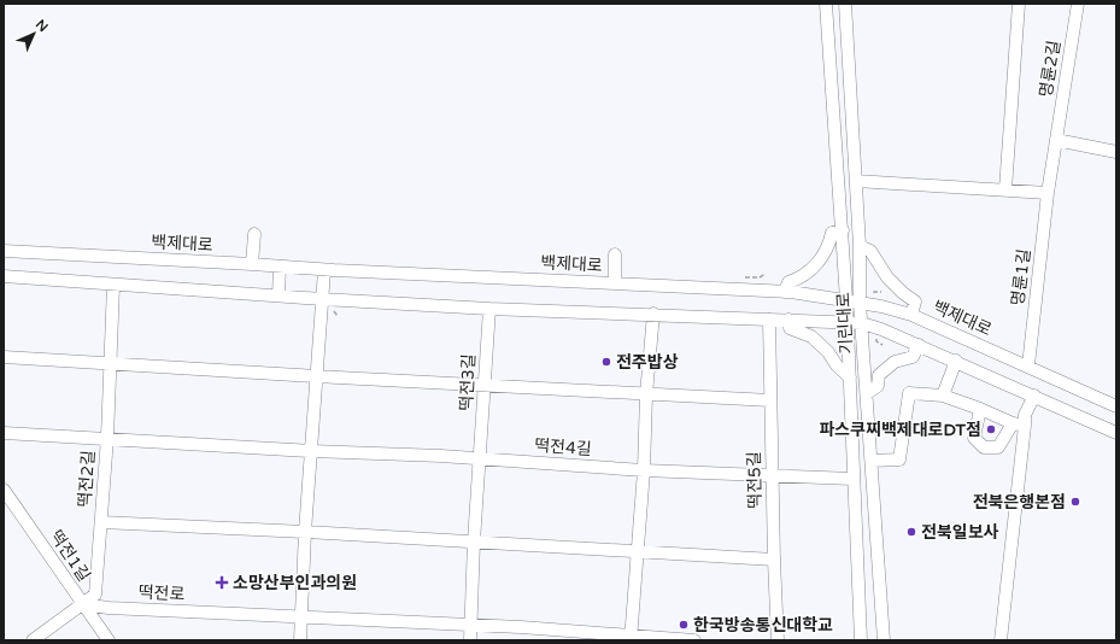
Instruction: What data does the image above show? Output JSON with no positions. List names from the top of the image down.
{
  "streets": {
    "street": [
      "명륜2길",
      "백제대로",
      "명륜1길",
      "기린대로",
      "떡전3길",
      "떡전4길",
      "떡전2길",
      "떡전5길",
      "떡전1길",
      "떡전로"
    ]
  },
  "crossings": [
    ["명륜2길", "명륜1길"],
    ["백제대로", "명륜1길"],
    ["백제대로", "기린대로"],
    ["기린대로", "떡전4길"],
    ["떡전3길", "떡전4길"],
    ["떡전3길", "떡전로"],
    ["떡전4길", "떡전5길"],
    ["떡전2길", "떡전1길"],
    ["떡전2길", "떡전로"],
    ["떡전1길", "떡전로"]
  ],
  "places": {
    "other": [
      "전주밥상",
      "파스쿠찌백제대로DT점",
      "전북은행본점",
      "전북일보사",
      "한국방송통신대학교"
    ],
    "health": ["소망산부인과의원"]
  },
  "north": "top right"
}
